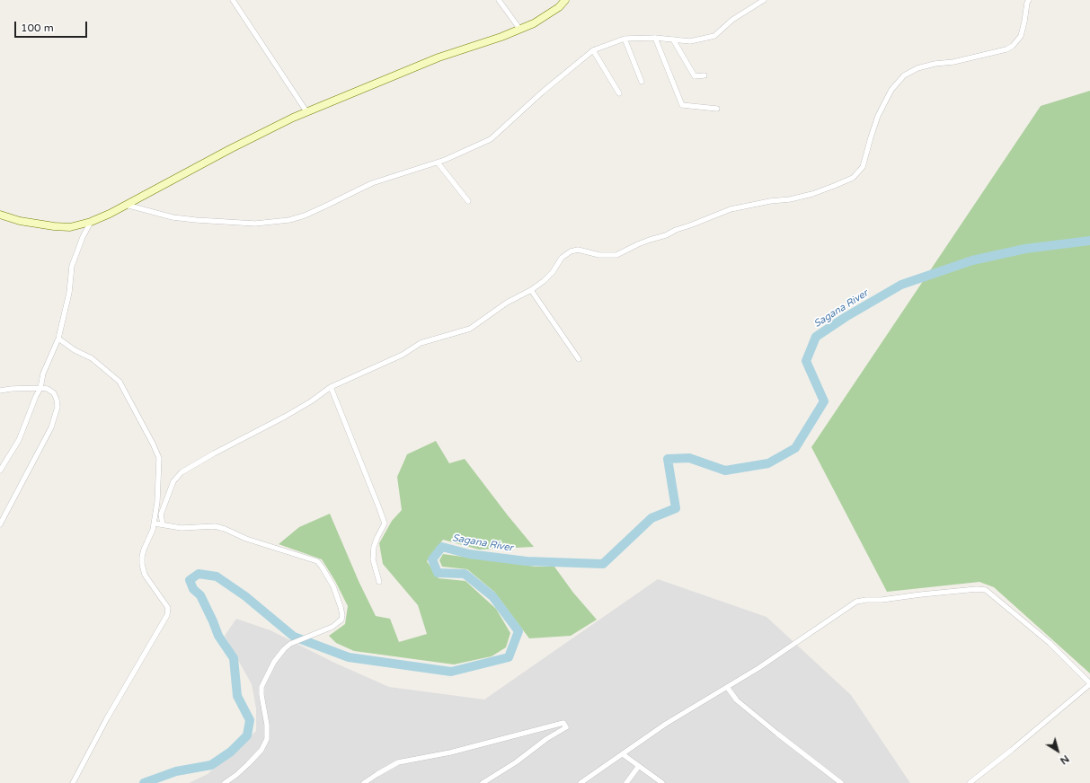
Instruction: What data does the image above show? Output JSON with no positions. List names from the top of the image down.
{
  "water": ["Sagana River"],
  "scale_bar": "100 m",
  "north": "bottom right"
}
